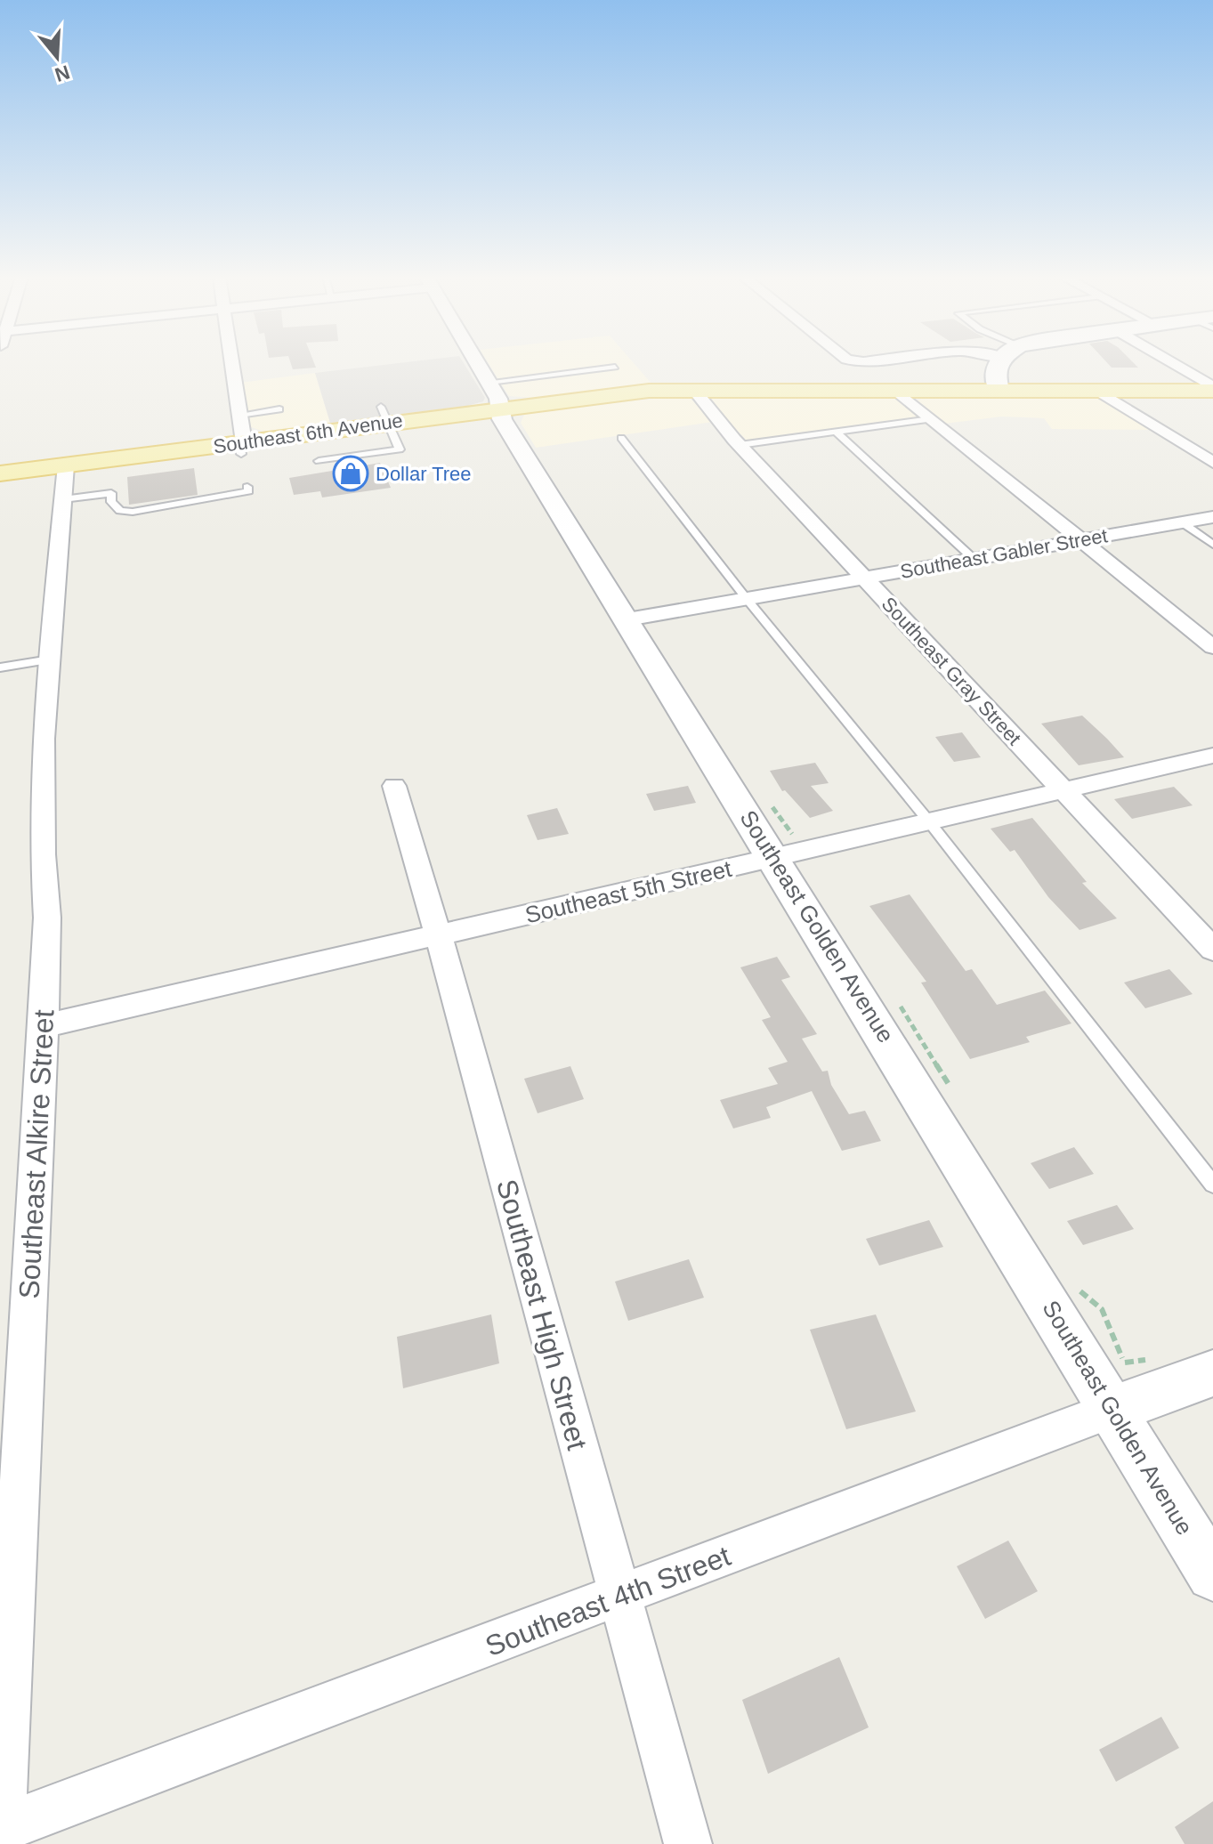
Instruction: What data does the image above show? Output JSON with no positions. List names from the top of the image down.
{
  "streets": {
    "main road": ["Southeast 6th Avenue"],
    "street": [
      "Southeast Gabler Street",
      "Southeast Gray Street",
      "Southeast 5th Street",
      "Southeast Golden Avenue",
      "Southeast Alkire Street",
      "Southeast High Street",
      "Southeast 4th Street"
    ]
  },
  "crossings": [
    ["Southeast 6th Avenue", "Southeast Gray Street"],
    ["Southeast 6th Avenue", "Southeast Golden Avenue"],
    ["Southeast 6th Avenue", "Southeast Alkire Street"],
    ["Southeast Gabler Street", "Southeast Gray Street"],
    ["Southeast Gabler Street", "Southeast Golden Avenue"],
    ["Southeast Gray Street", "Southeast 5th Street"],
    ["Southeast 5th Street", "Southeast Golden Avenue"],
    ["Southeast 5th Street", "Southeast Alkire Street"],
    ["Southeast 5th Street", "Southeast High Street"],
    ["Southeast Golden Avenue", "Southeast 4th Street"],
    ["Southeast Alkire Street", "Southeast 4th Street"],
    ["Southeast High Street", "Southeast 4th Street"]
  ],
  "places": {
    "shop": ["Dollar Tree"]
  },
  "north": "bottom"
}
